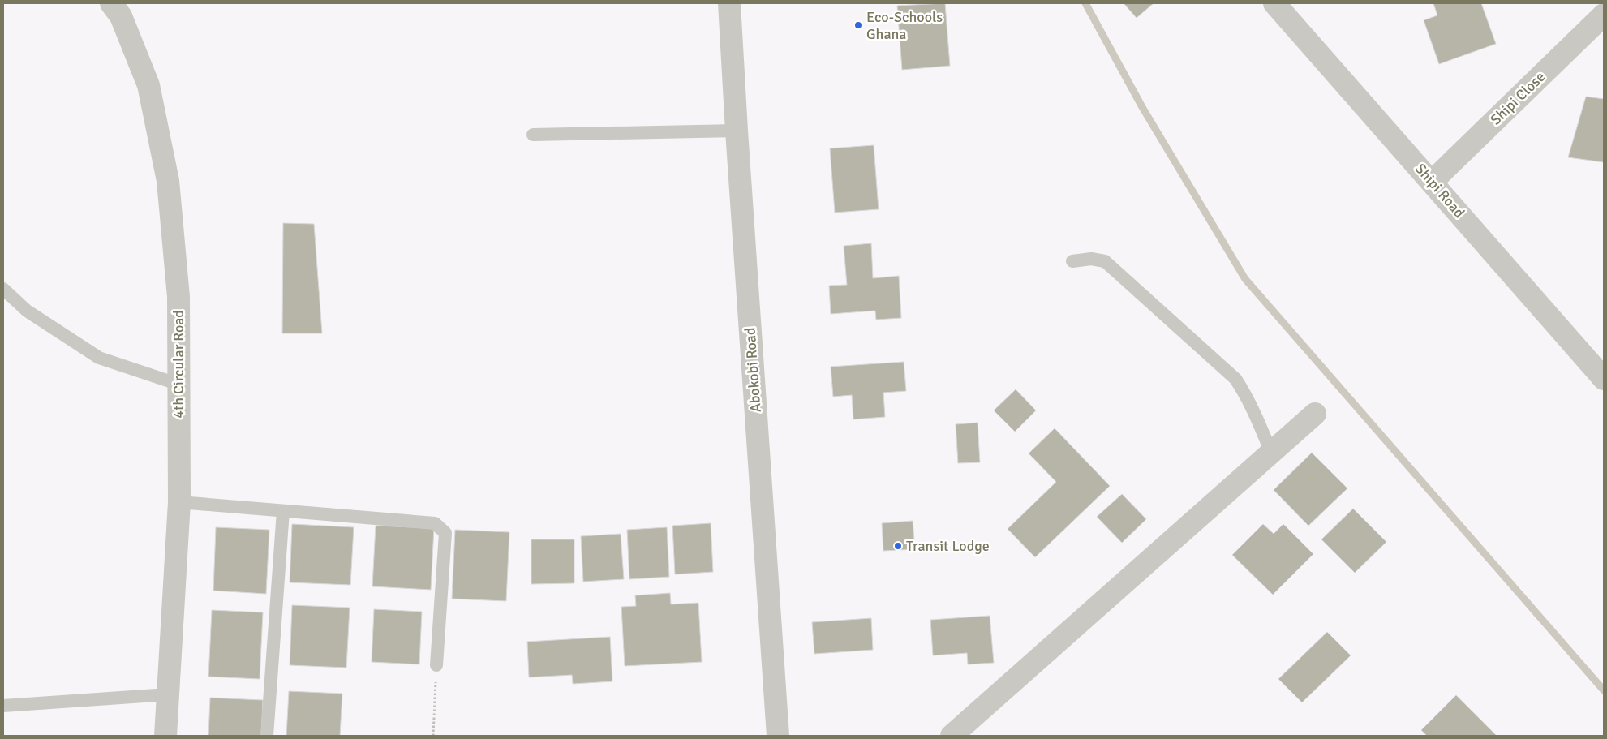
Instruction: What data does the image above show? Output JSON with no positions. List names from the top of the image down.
{
  "streets": {
    "street": [
      "Shipi Close",
      "Shipi Road",
      "4th Circular Road",
      "Abokobi Road"
    ]
  },
  "crossings": [
    ["Shipi Close", "Shipi Road"]
  ],
  "places": ["Eco-Schools Ghana", "Transit Lodge"]
}
